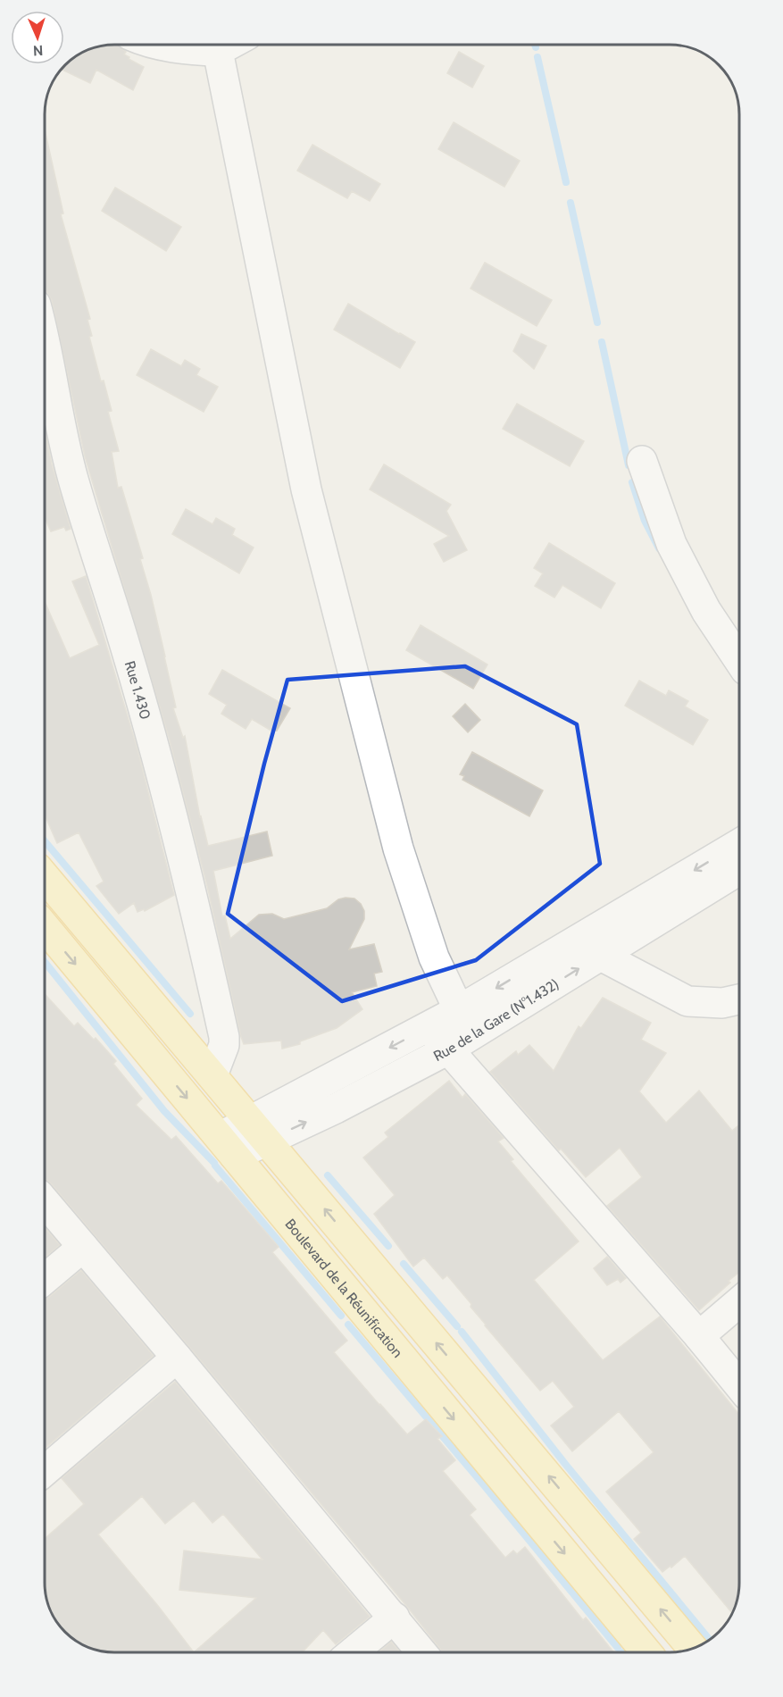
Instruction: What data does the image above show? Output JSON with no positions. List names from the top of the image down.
{
  "streets": {
    "main road": ["Boulevard de la Réunification"],
    "street": ["Rue 1.430", "Rue de la Gare (N°1.432)"]
  },
  "north": "bottom"
}
